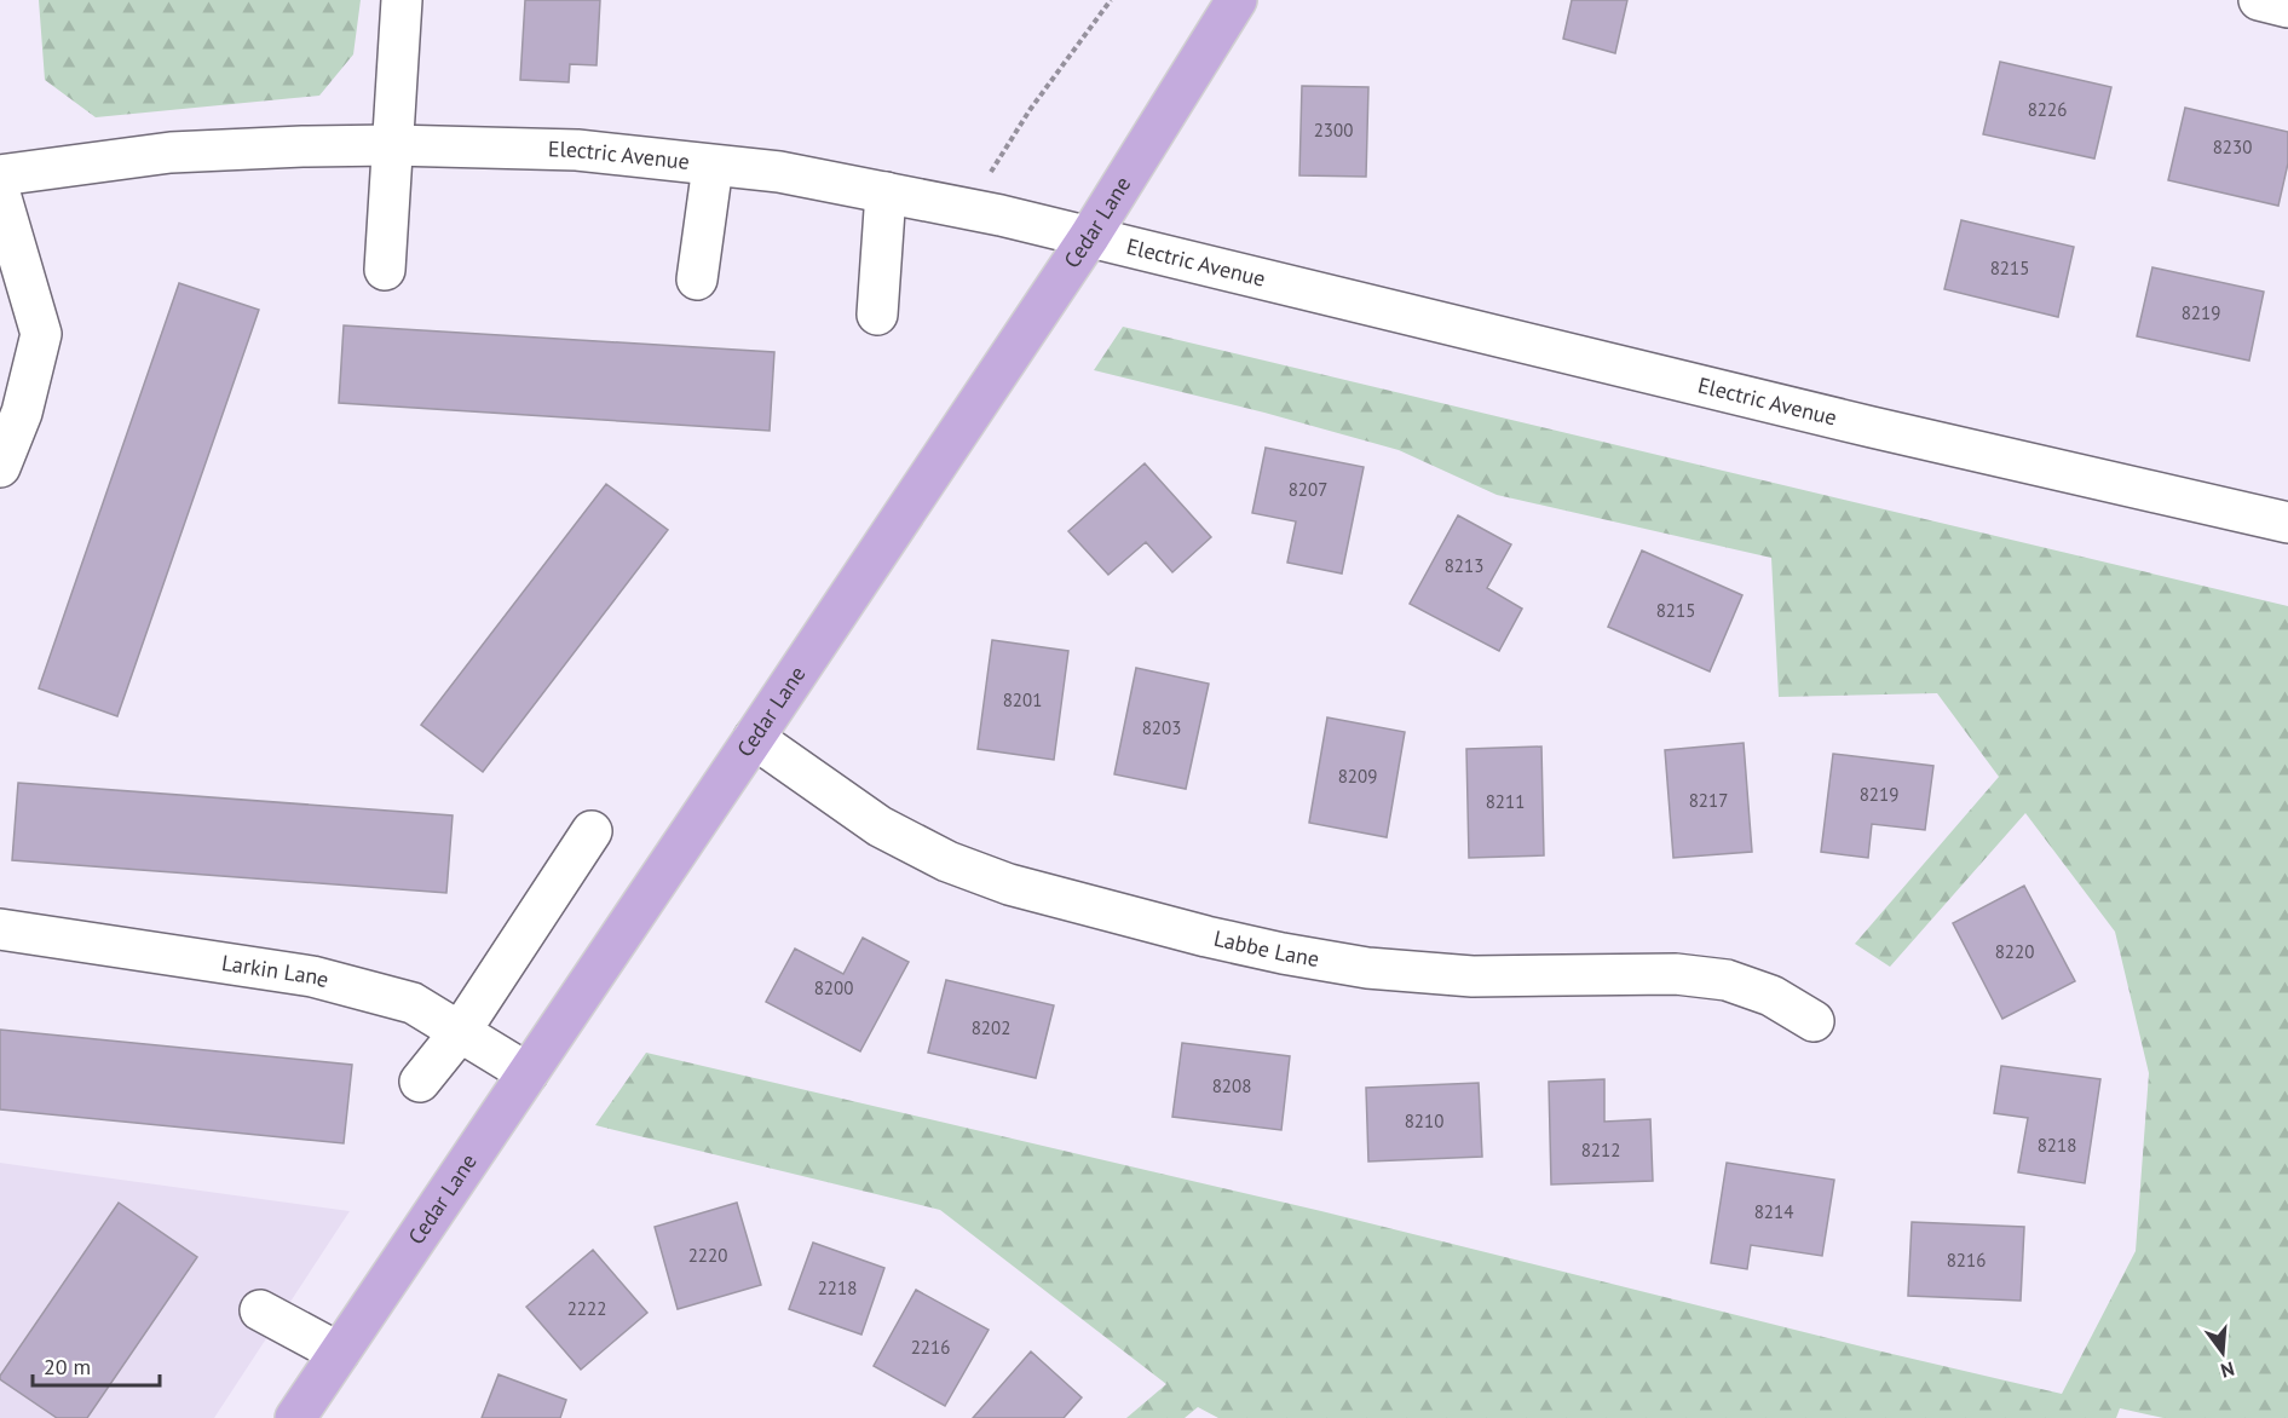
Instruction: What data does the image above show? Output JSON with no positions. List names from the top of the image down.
{
  "streets": {
    "main road": ["Cedar Lane"],
    "street": ["Electric Avenue", "Labbe Lane", "Larkin Lane"]
  },
  "crossings": [
    ["Electric Avenue", "Cedar Lane"],
    ["Cedar Lane", "Labbe Lane"],
    ["Cedar Lane", "Larkin Lane"]
  ],
  "house_numbers": [
    "8226",
    "2300",
    "8230",
    "8215",
    "8219",
    "8207",
    "8213",
    "8215",
    "8201",
    "8203",
    "8209",
    "8219",
    "8217",
    "8211",
    "8220",
    "8200",
    "8202",
    "8208",
    "8210",
    "8218",
    "8212",
    "8214",
    "2220",
    "8216",
    "2218",
    "2222",
    "2216"
  ],
  "scale_bar": "20 m",
  "north": "bottom"
}
